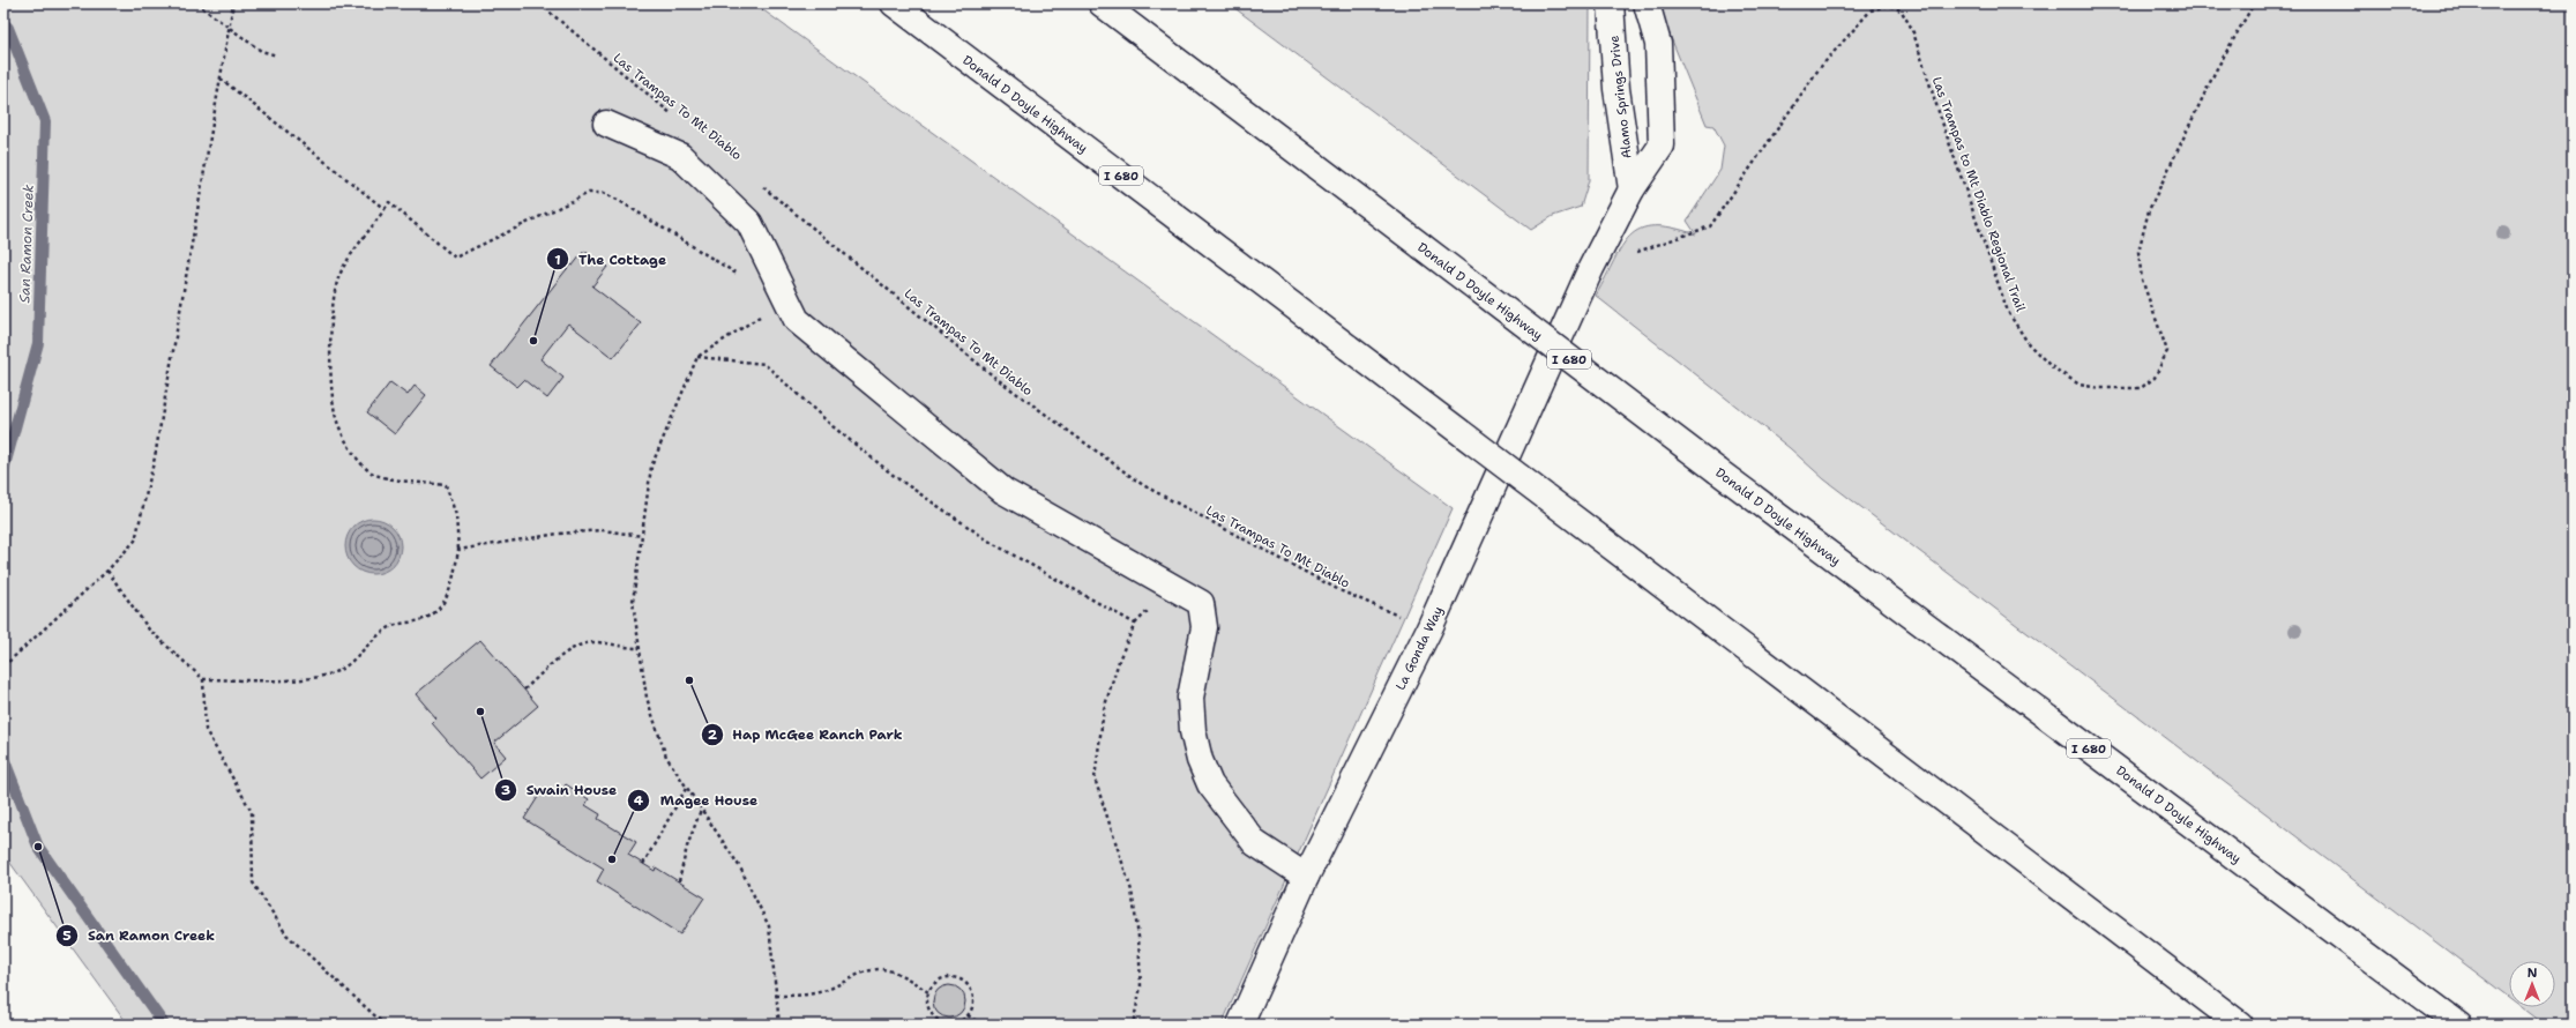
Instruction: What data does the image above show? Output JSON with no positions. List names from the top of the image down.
{
  "streets": {
    "main road": [
      "Alamo Springs Drive",
      "Donald D Doyle Highway",
      "I 680",
      "La Gonda Way"
    ],
    "path": ["Las Trampas To Mt Diablo", "Las Trampas to Mt Diablo Regional Trail"]
  },
  "crossings": [
    ["Alamo Springs Drive", "Las Trampas to Mt Diablo Regional Trail"],
    ["Alamo Springs Drive", "La Gonda Way"],
    ["Las Trampas To Mt Diablo", "La Gonda Way"],
    ["Las Trampas to Mt Diablo Regional Trail", "La Gonda Way"]
  ],
  "water": ["San Ramon Creek"],
  "places": [
    "The Cottage",
    "Hap McGee Ranch Park",
    "Swain House",
    "San Ramon Creek",
    "Magee House"
  ],
  "north": "top"
}
